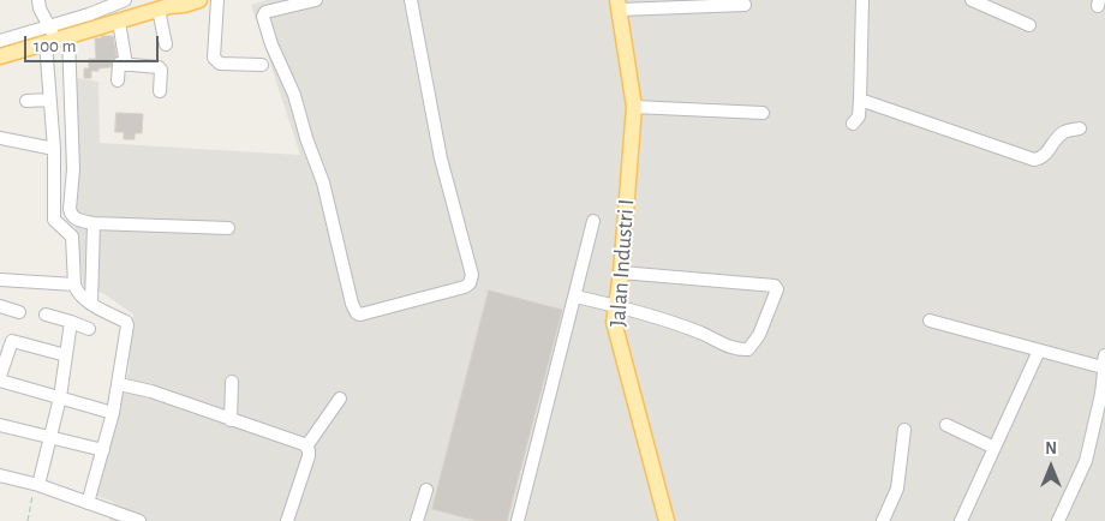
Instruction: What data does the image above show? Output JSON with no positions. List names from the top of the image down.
{
  "streets": {
    "main road": ["Jalan Industri I"]
  },
  "scale_bar": "100 m",
  "north": "top"
}
